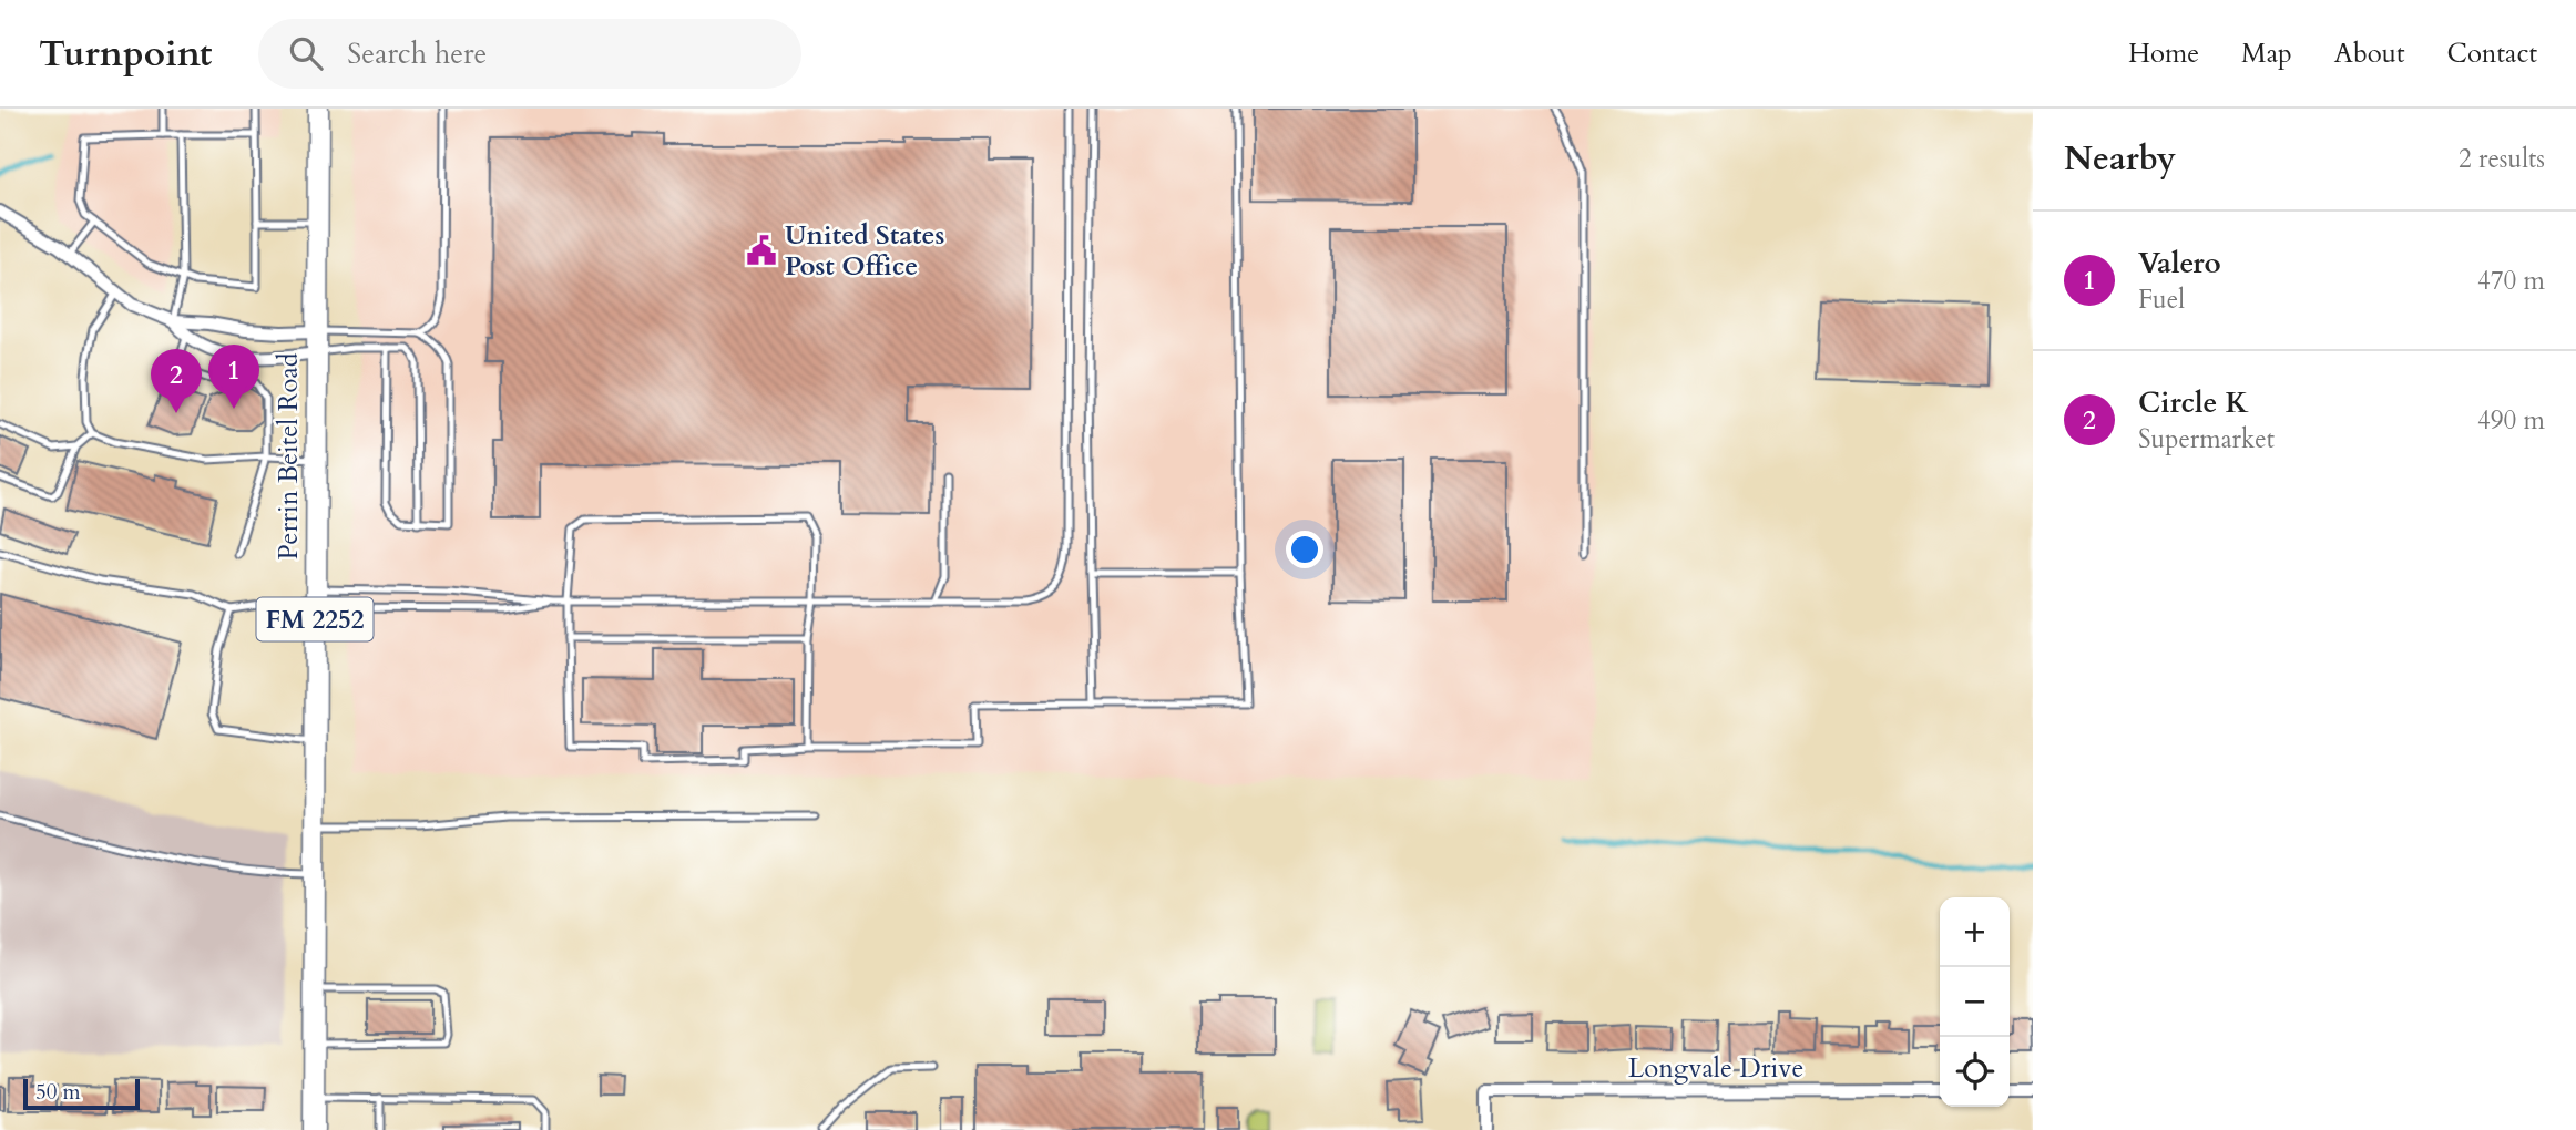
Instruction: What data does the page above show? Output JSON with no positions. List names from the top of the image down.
{
  "streets": {
    "main road": ["Perrin Beitel Road", "FM 2252"],
    "street": ["Longvale Drive"]
  },
  "places": {
    "public building": ["United States Post Office"]
  },
  "scale_bar": "50 m",
  "page": {
    "header": "Turnpoint",
    "search": "Search here",
    "nav": [
      "Home",
      "Map",
      "About",
      "Contact"
    ],
    "heading": ["Nearby", "2 results"],
    "list": [
      {
        "mark": "1",
        "name": "Valero",
        "note": "Fuel",
        "value": "470 m"
      },
      {
        "mark": "2",
        "name": "Circle K",
        "note": "Supermarket",
        "value": "490 m"
      }
    ],
    "pins": ["1", "2"],
    "map_buttons": ["+", "−"],
    "scale": "50 m"
  }
}
